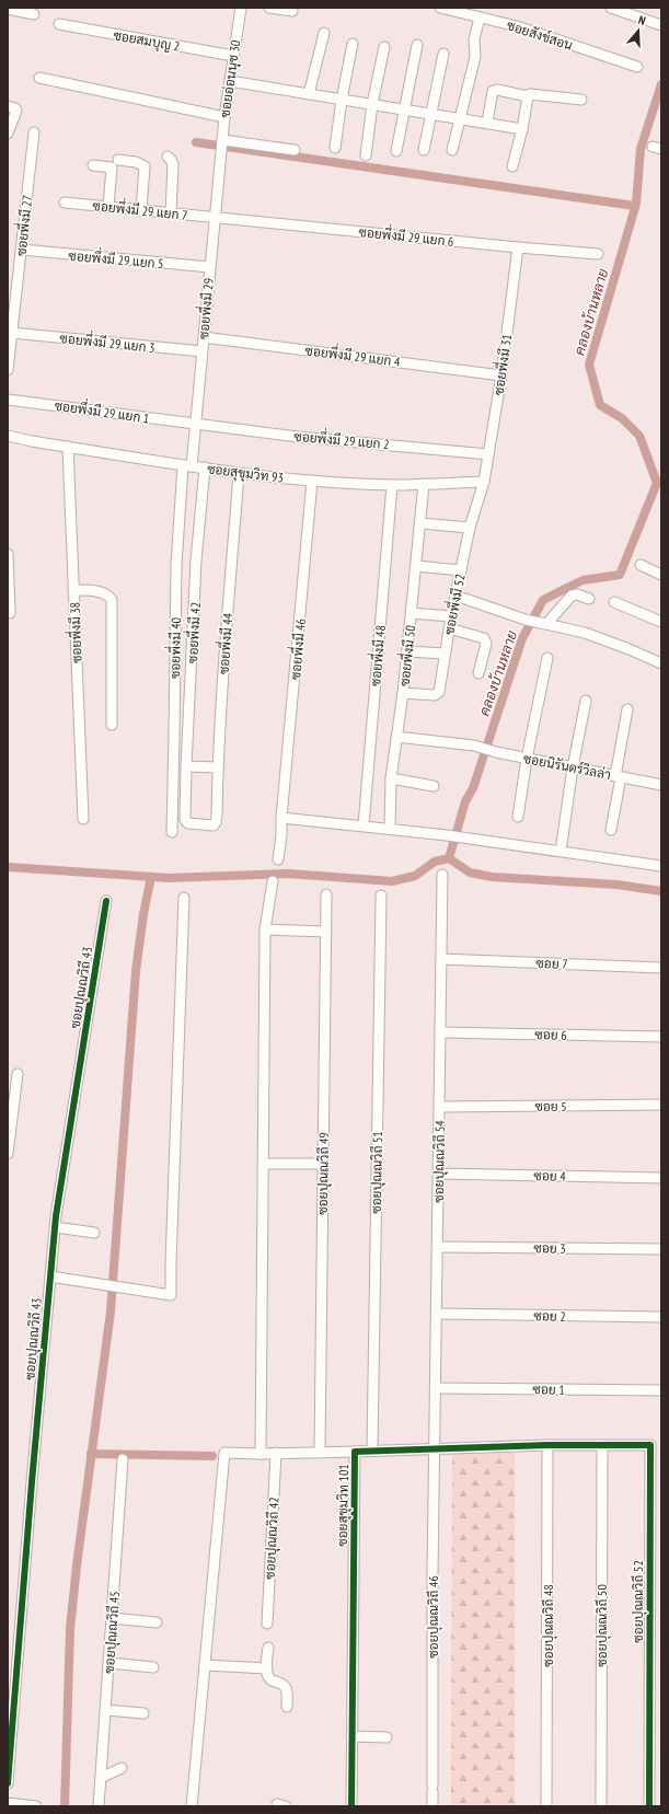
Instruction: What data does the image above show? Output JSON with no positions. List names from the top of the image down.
{
  "streets": {
    "street": [
      "ซอยสังข์สอน",
      "ซอยสมบุญ 2",
      "ซอยอ่อนนุช 30",
      "ซอยพึ่งมี 29 แยก 7",
      "ซอยพึ่งมี 27",
      "ซอยพึ่งมี 29 แยก 6",
      "ซอยพึ่งมี 29 แยก 5",
      "ซอยพึ่งมี 29",
      "ซอยพึ่งมี 29 แยก 3",
      "ซอยพึ่งมี 29 แยก 4",
      "ซอยพึ่งมี 31",
      "ซอยพึ่งมี 29 แยก 1",
      "ซอยพึ่งมี 29 แยก 2",
      "ซอยสุขุมวิท 93",
      "ซอยพึ่งมี 52",
      "ซอยพึ่งมี 38",
      "ซอยพึ่งมี 42",
      "ซอยพึ่งมี 44",
      "ซอยพึ่งมี 40",
      "ซอยพึ่งมี 46",
      "ซอยพึ่งมี 48",
      "ซอยพึ่งมี 50",
      "ซอยนิรันดร์วิลล่า",
      "ซอย 7",
      "ซอยปุณณวิถี 43",
      "ซอย 6",
      "ซอย 5",
      "ซอยปุณณวิถี 54",
      "ซอยปุณณวิถี 51",
      "ซอยปุณณวิถี 49",
      "ซอย 4",
      "ซอย 3",
      "ซอย 2",
      "ซอย 1",
      "ซอยสุขุมวิท 101",
      "ซอยปุณณวิถี 42",
      "ซอยปุณณวิถี 52",
      "ซอยปุณณวิถี 46",
      "ซอยปุณณวิถี 48",
      "ซอยปุณณวิถี 50",
      "ซอยปุณณวิถี 45"
    ]
  },
  "crossings": [
    ["ซอยสมบุญ 2", "ซอยอ่อนนุช 30"],
    ["ซอยอ่อนนุช 30", "ซอยพึ่งมี 29"],
    ["ซอยพึ่งมี 29 แยก 7", "ซอยพึ่งมี 29 แยก 6"],
    ["ซอยพึ่งมี 29 แยก 7", "ซอยพึ่งมี 29"],
    ["ซอยพึ่งมี 27", "ซอยพึ่งมี 29 แยก 5"],
    ["ซอยพึ่งมี 27", "ซอยพึ่งมี 29 แยก 3"],
    ["ซอยพึ่งมี 29 แยก 6", "ซอยพึ่งมี 29"],
    ["ซอยพึ่งมี 29 แยก 6", "ซอยพึ่งมี 31"],
    ["ซอยพึ่งมี 29 แยก 5", "ซอยพึ่งมี 29"],
    ["ซอยพึ่งมี 29", "ซอยพึ่งมี 29 แยก 3"],
    ["ซอยพึ่งมี 29", "ซอยพึ่งมี 29 แยก 4"],
    ["ซอยพึ่งมี 29", "ซอยพึ่งมี 29 แยก 1"],
    ["ซอยพึ่งมี 29", "ซอยพึ่งมี 29 แยก 2"],
    ["ซอยพึ่งมี 29", "ซอยสุขุมวิท 93"],
    ["ซอยพึ่งมี 29", "ซอยพึ่งมี 40"],
    ["ซอยพึ่งมี 29 แยก 4", "ซอยพึ่งมี 31"],
    ["ซอยพึ่งมี 31", "ซอยพึ่งมี 29 แยก 2"],
    ["ซอยพึ่งมี 31", "ซอยสุขุมวิท 93"],
    ["ซอยพึ่งมี 31", "ซอยพึ่งมี 52"],
    ["ซอยพึ่งมี 29 แยก 1", "ซอยพึ่งมี 29 แยก 2"],
    ["ซอยสุขุมวิท 93", "ซอยพึ่งมี 52"],
    ["ซอยสุขุมวิท 93", "ซอยพึ่งมี 38"],
    ["ซอยสุขุมวิท 93", "ซอยพึ่งมี 42"],
    ["ซอยสุขุมวิท 93", "ซอยพึ่งมี 44"],
    ["ซอยสุขุมวิท 93", "ซอยพึ่งมี 40"],
    ["ซอยสุขุมวิท 93", "ซอยพึ่งมี 46"],
    ["ซอยสุขุมวิท 93", "ซอยพึ่งมี 48"],
    ["ซอยสุขุมวิท 93", "ซอยพึ่งมี 50"],
    ["ซอยพึ่งมี 52", "ซอยพึ่งมี 50"],
    ["ซอยพึ่งมี 42", "ซอยพึ่งมี 44"],
    ["ซอยพึ่งมี 50", "ซอยนิรันดร์วิลล่า"],
    ["ซอย 7", "ซอยปุณณวิถี 54"],
    ["ซอย 6", "ซอยปุณณวิถี 54"],
    ["ซอย 5", "ซอยปุณณวิถี 54"],
    ["ซอยปุณณวิถี 54", "ซอย 4"],
    ["ซอยปุณณวิถี 54", "ซอย 3"],
    ["ซอยปุณณวิถี 54", "ซอย 2"],
    ["ซอยปุณณวิถี 54", "ซอย 1"],
    ["ซอยปุณณวิถี 54", "ซอยสุขุมวิท 101"],
    ["ซอยปุณณวิถี 54", "ซอยปุณณวิถี 46"],
    ["ซอยปุณณวิถี 51", "ซอยสุขุมวิท 101"],
    ["ซอยสุขุมวิท 101", "ซอยปุณณวิถี 52"],
    ["ซอยสุขุมวิท 101", "ซอยปุณณวิถี 46"],
    ["ซอยสุขุมวิท 101", "ซอยปุณณวิถี 48"],
    ["ซอยสุขุมวิท 101", "ซอยปุณณวิถี 50"],
    ["ซอยปุณณวิถี 52", "ซอยปุณณวิถี 50"]
  ],
  "water": ["คลองบ้านหลาย"],
  "north": "top"
}
